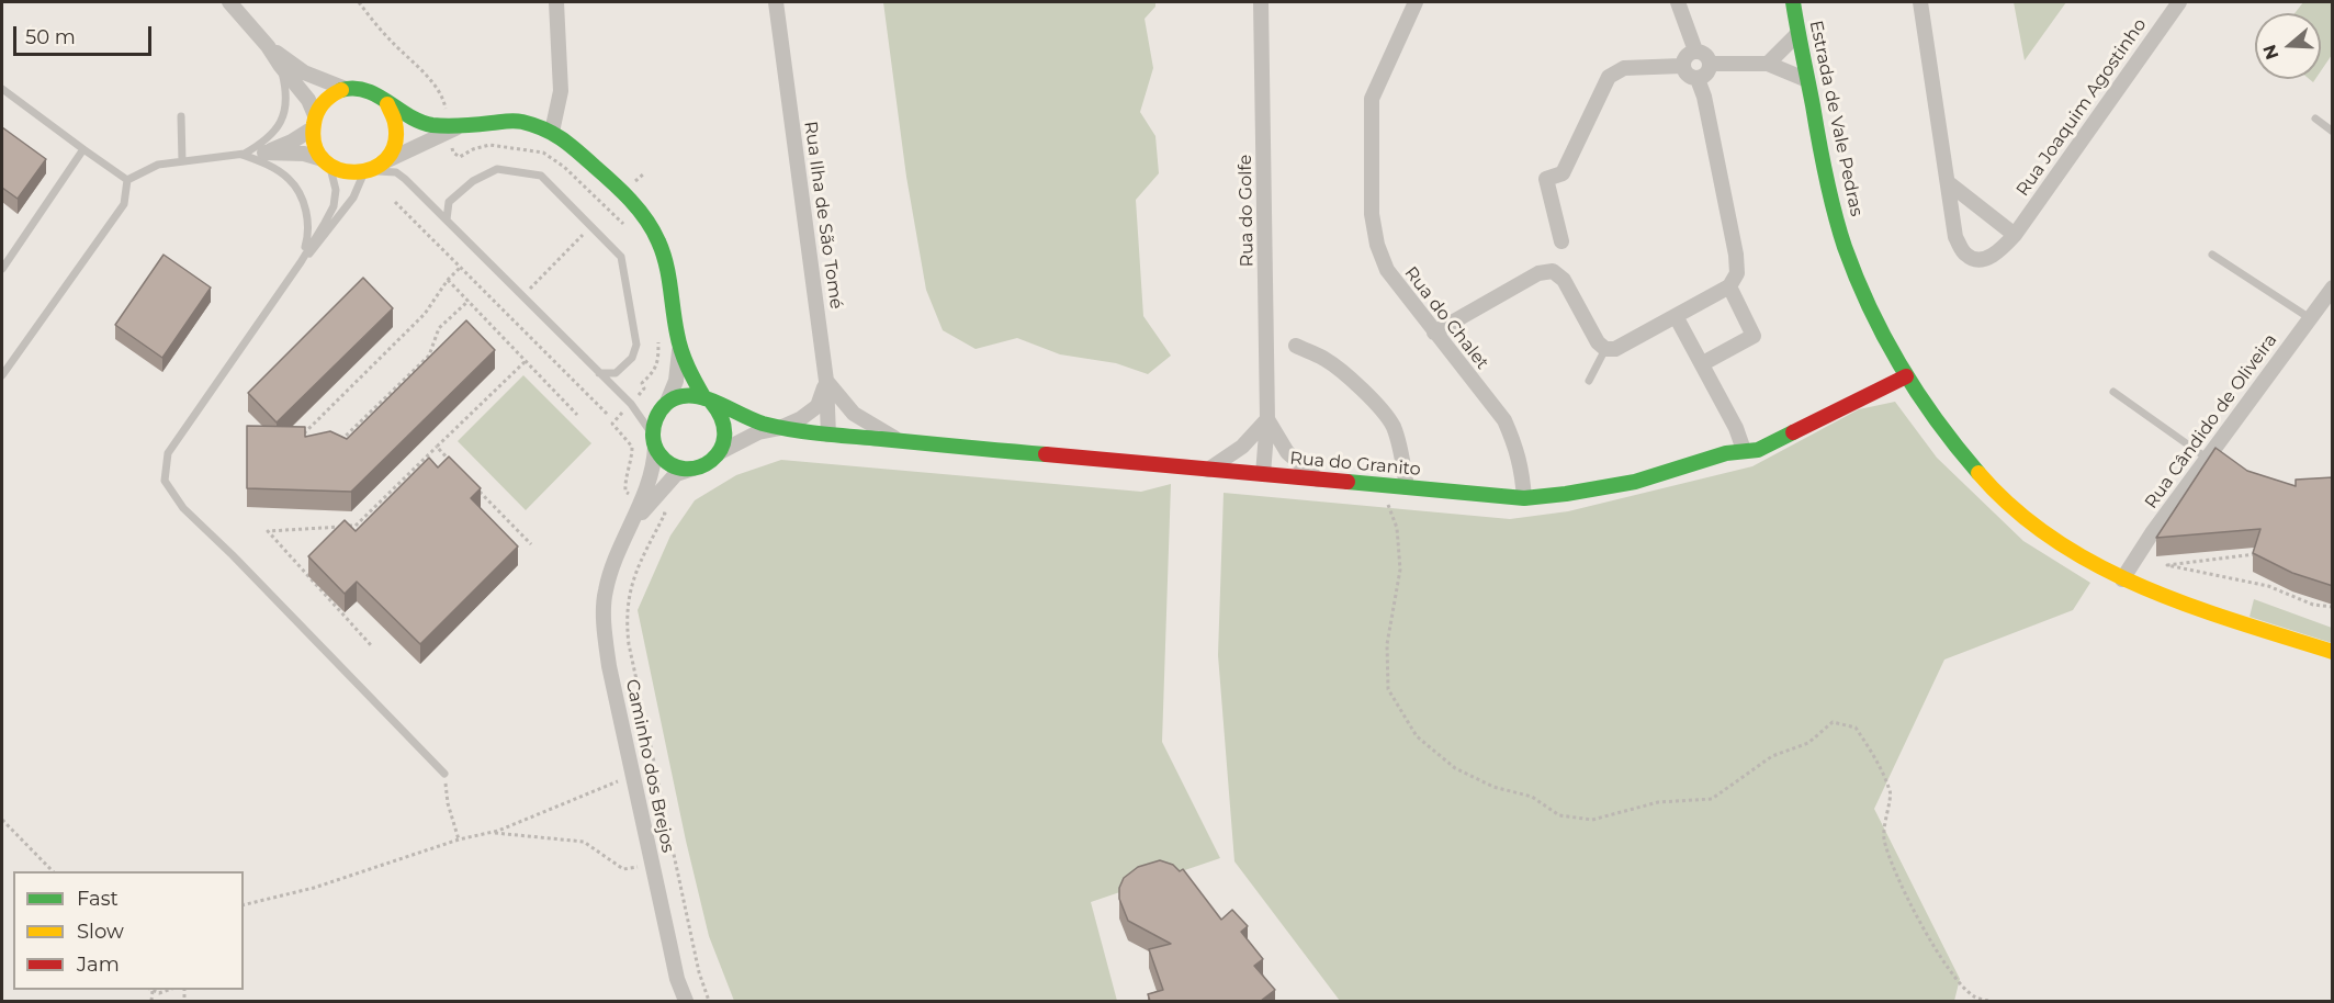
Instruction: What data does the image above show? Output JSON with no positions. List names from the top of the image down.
{
  "streets": {
    "street": [
      "Rua Joaquim Agostinho",
      "Estrada de Vale Pedras",
      "Rua do Golfe",
      "Rua Ilha de São Tomé",
      "Rua do Chalet",
      "Rua Cândido de Oliveira",
      "Rua do Granito",
      "Caminho dos Brejos"
    ]
  },
  "crossings": [
    ["Estrada de Vale Pedras", "Rua Cândido de Oliveira"],
    ["Estrada de Vale Pedras", "Rua do Granito"],
    ["Rua do Golfe", "Rua do Granito"],
    ["Rua Ilha de São Tomé", "Rua do Granito"],
    ["Rua do Chalet", "Rua do Granito"],
    ["Rua do Granito", "Caminho dos Brejos"]
  ],
  "legend": ["Fast", "Slow", "Jam"],
  "scale_bar": "50 m",
  "north": "left"
}
